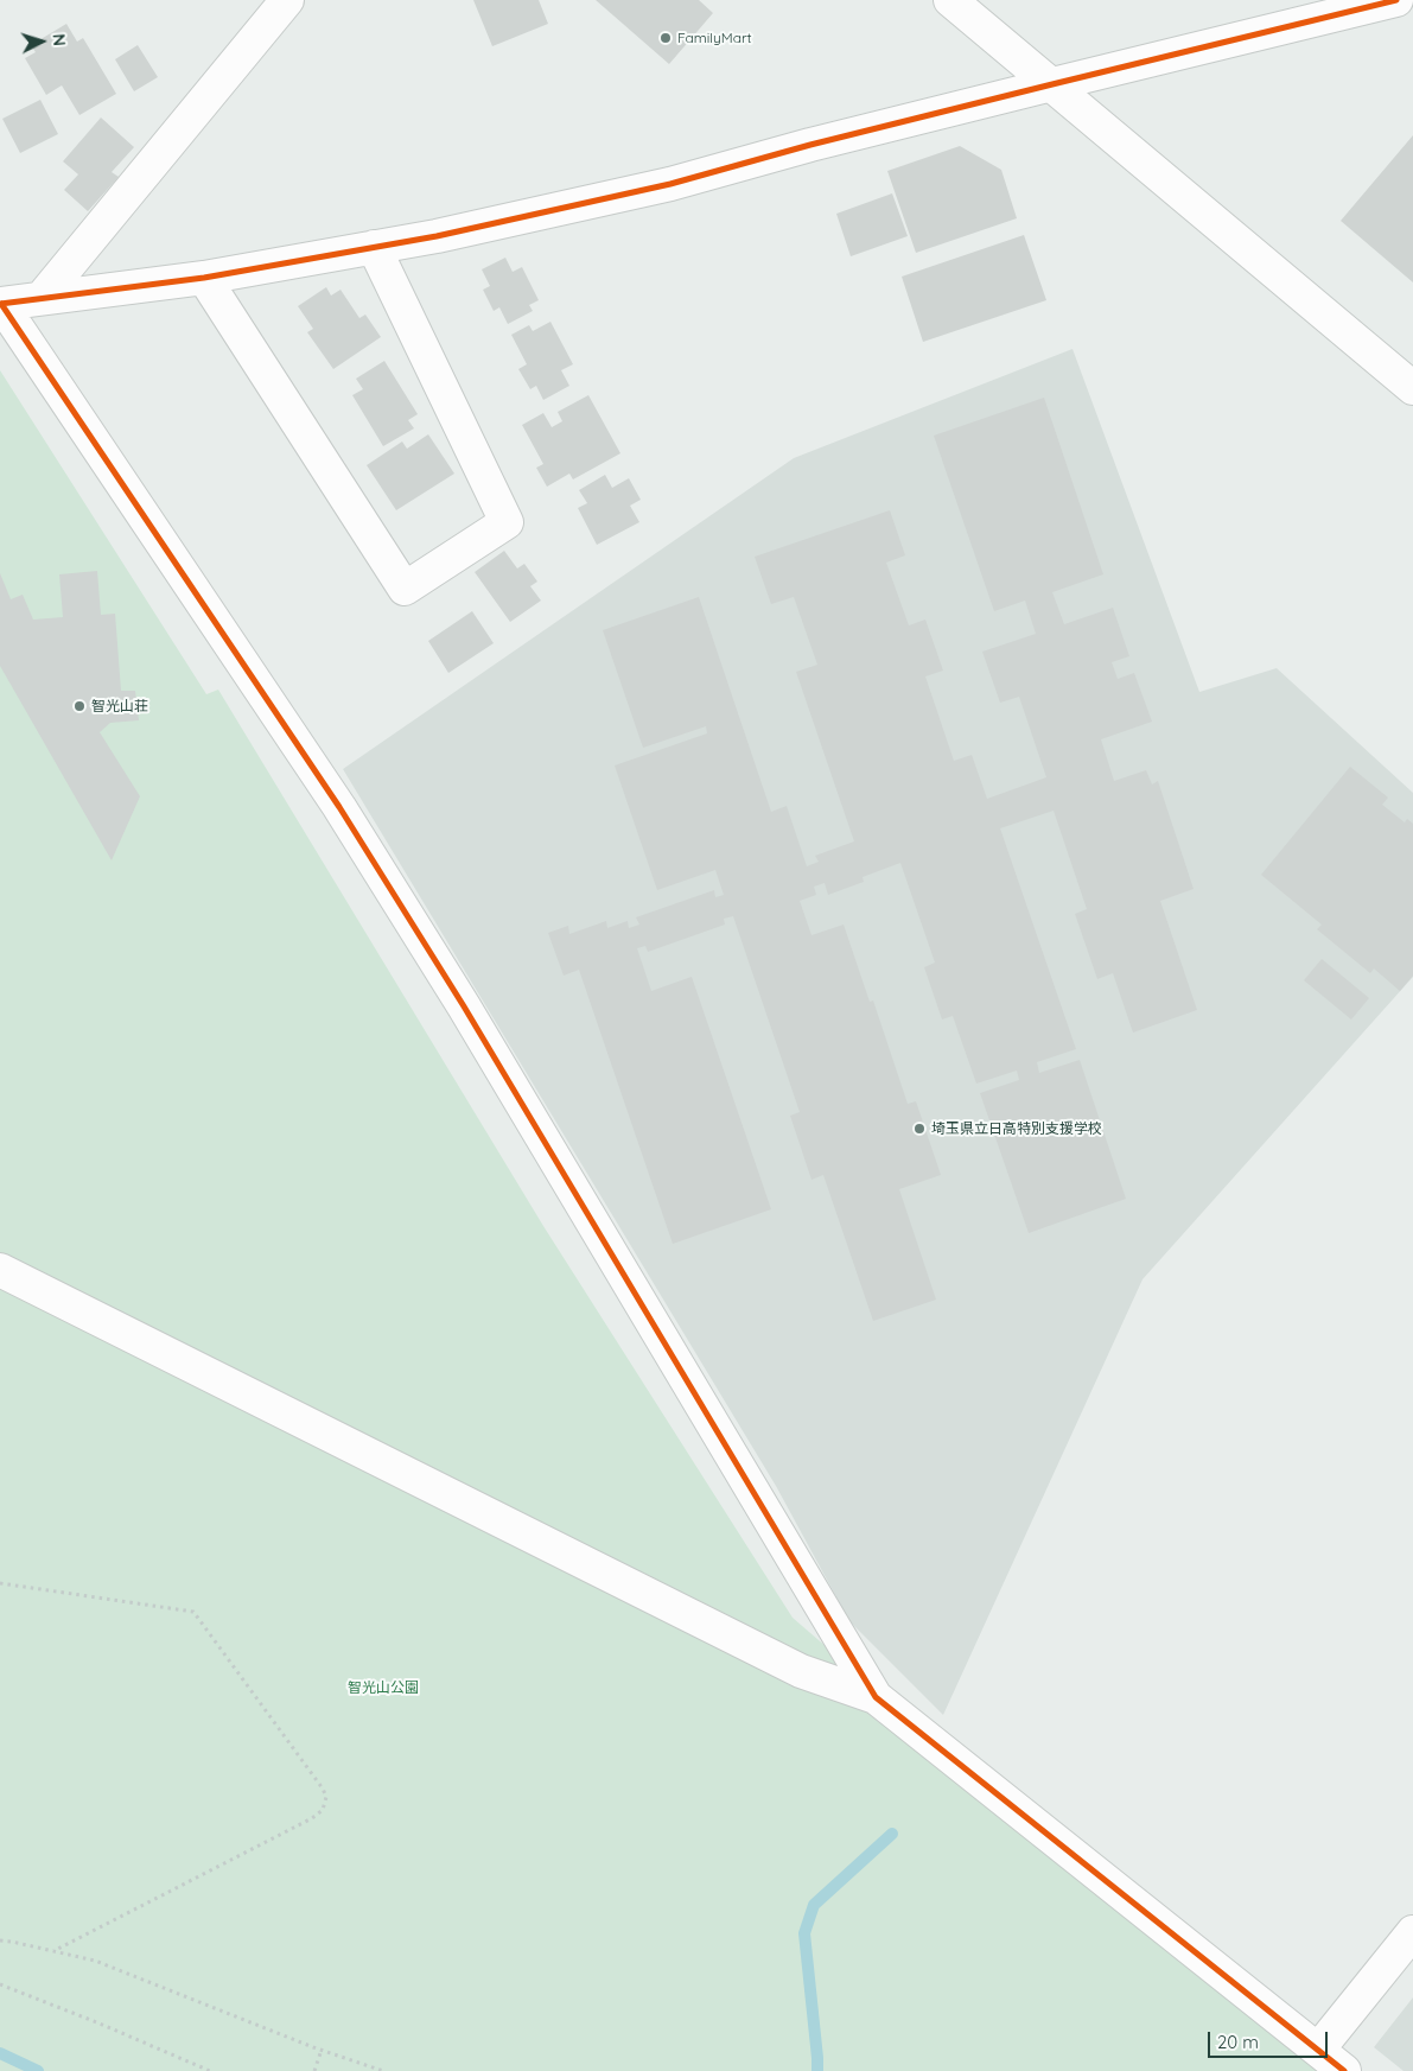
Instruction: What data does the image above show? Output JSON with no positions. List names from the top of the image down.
{
  "parks": ["智光山公園"],
  "places": ["FamilyMart", "智光山荘", "埼玉県立日高特別支援学校"],
  "scale_bar": "20 m",
  "north": "right"
}
